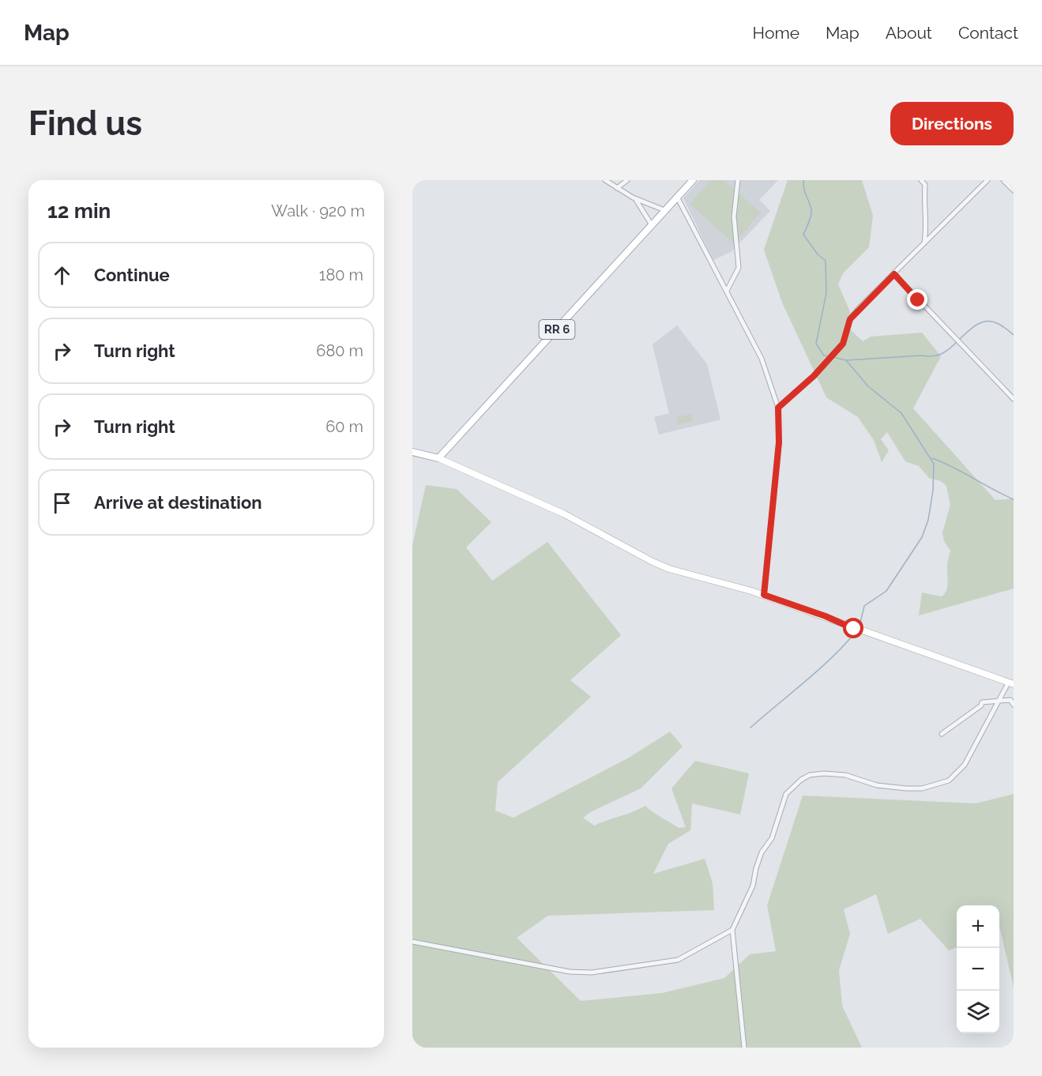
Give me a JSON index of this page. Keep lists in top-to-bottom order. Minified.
{"streets":{"main road":["RR 6"]},"page":{"header":"Map","nav":["Home","Map","About","Contact"],"buttons":"Directions","title":"Find us","heading":["12 min","Walk · 920 m"],"list":[["Continue","180 m"],["Turn right","680 m"],["Turn right","60 m"],"Arrive at destination"],"map_buttons":["+","−"]}}
